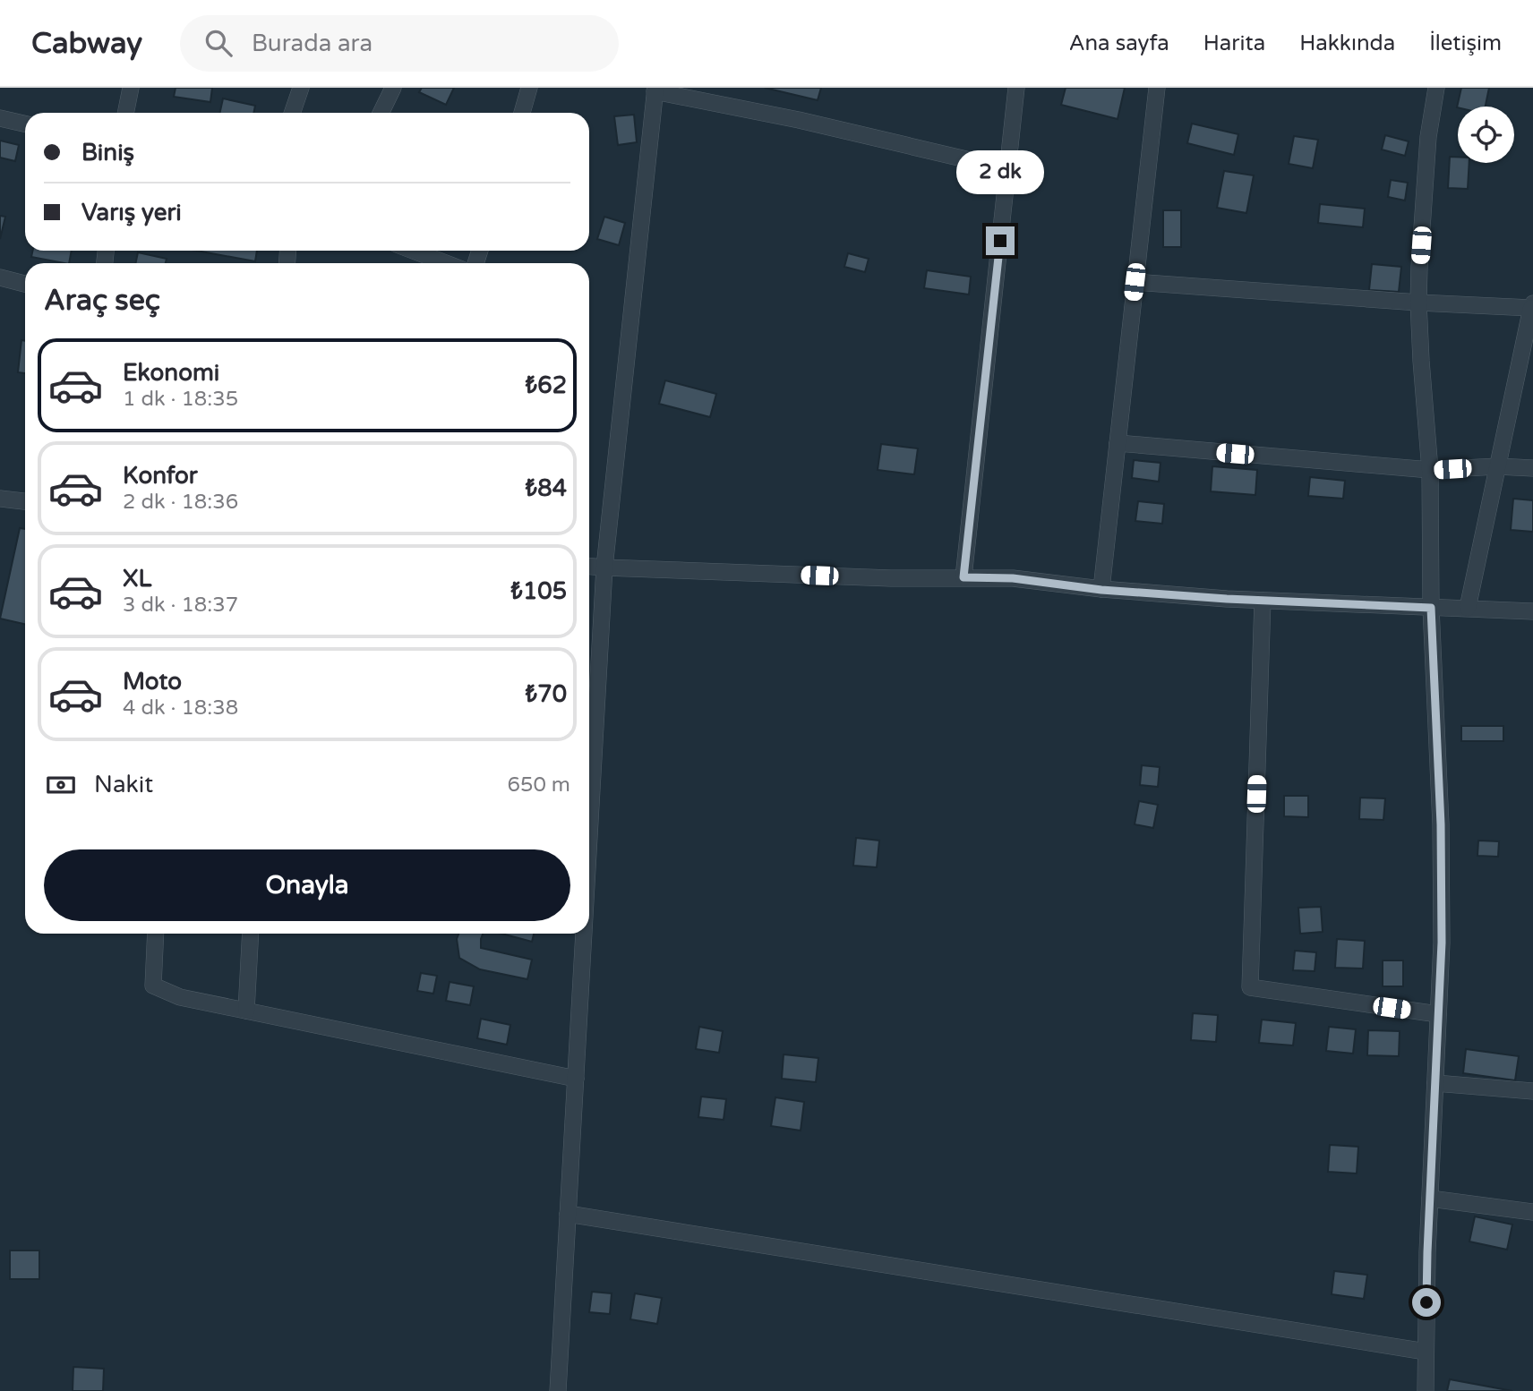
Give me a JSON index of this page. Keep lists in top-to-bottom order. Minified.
{"page":{"header":"Cabway","search":"Burada ara","nav":["Ana sayfa","Harita","Hakkında","İletişim"],"banner":["Biniş","Varış yeri"],"bubble":"2 dk","heading":"Araç seç","list":[{"name":"Ekonomi","note":"1 dk · 18:35","value":"₺62"},{"name":"Konfor","note":"2 dk · 18:36","value":"₺84"},{"name":"XL","note":"3 dk · 18:37","value":"₺105"},{"name":"Moto","note":"4 dk · 18:38","value":"₺70"}],"pay":["Nakit","650 m"],"buttons":"Onayla"}}
